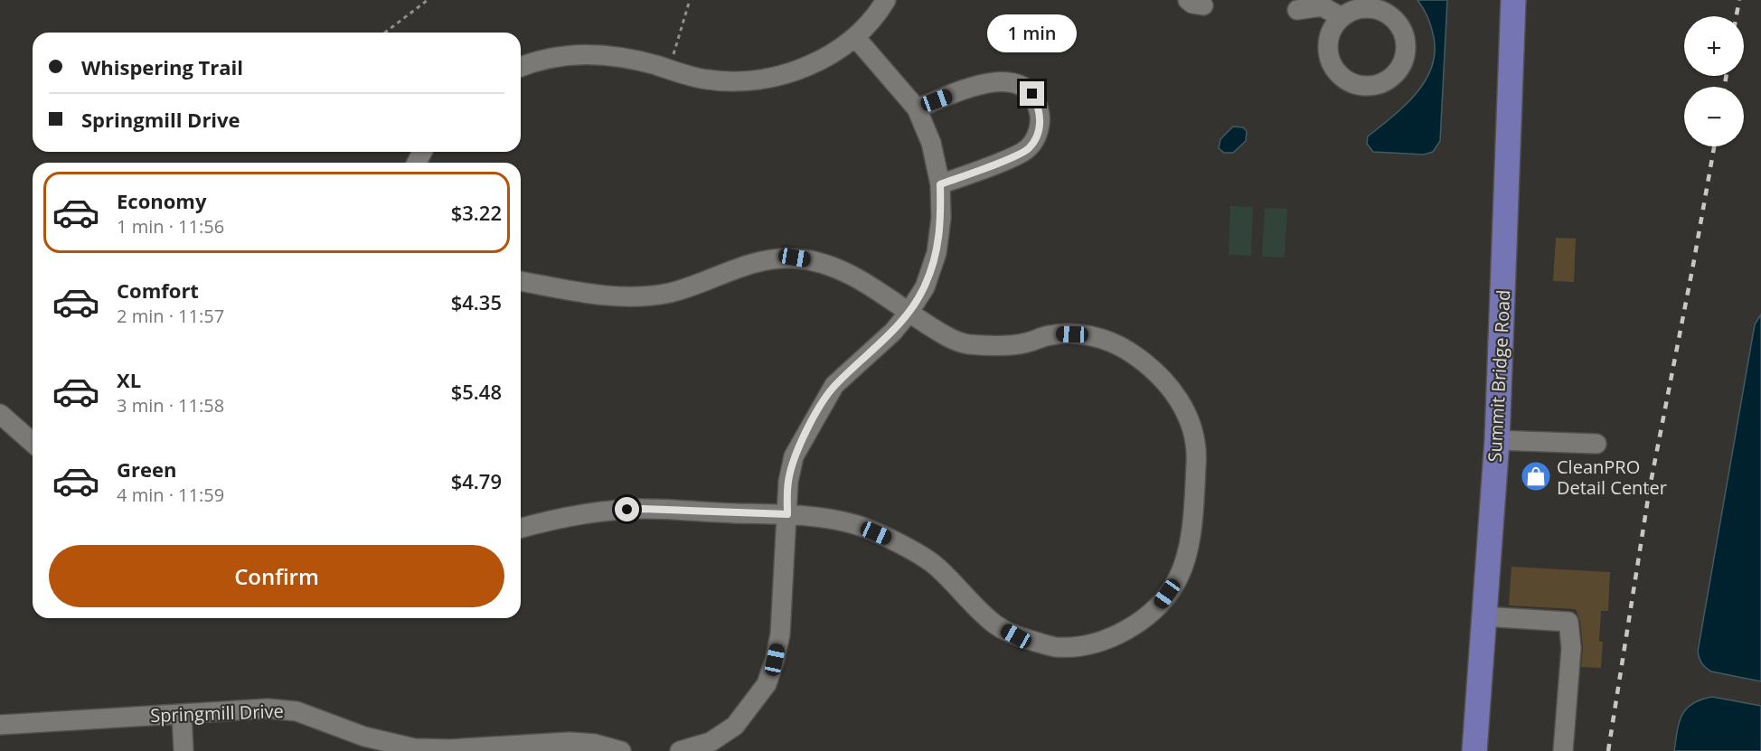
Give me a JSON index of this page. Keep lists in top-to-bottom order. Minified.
{"streets":{"main road":["Summit Bridge Road"],"street":["Springmill Drive"]},"places":{"shop":["CleanPRO Detail Center"]},"page":{"bubble":"1 min","map_buttons":["+","−"],"banner":["Whispering Trail","Springmill Drive"],"list":[{"name":"Economy","note":"1 min · 11:56","value":"$3.22"},{"name":"Comfort","note":"2 min · 11:57","value":"$4.35"},{"name":"XL","note":"3 min · 11:58","value":"$5.48"},{"name":"Green","note":"4 min · 11:59","value":"$4.79"}],"buttons":"Confirm"}}
